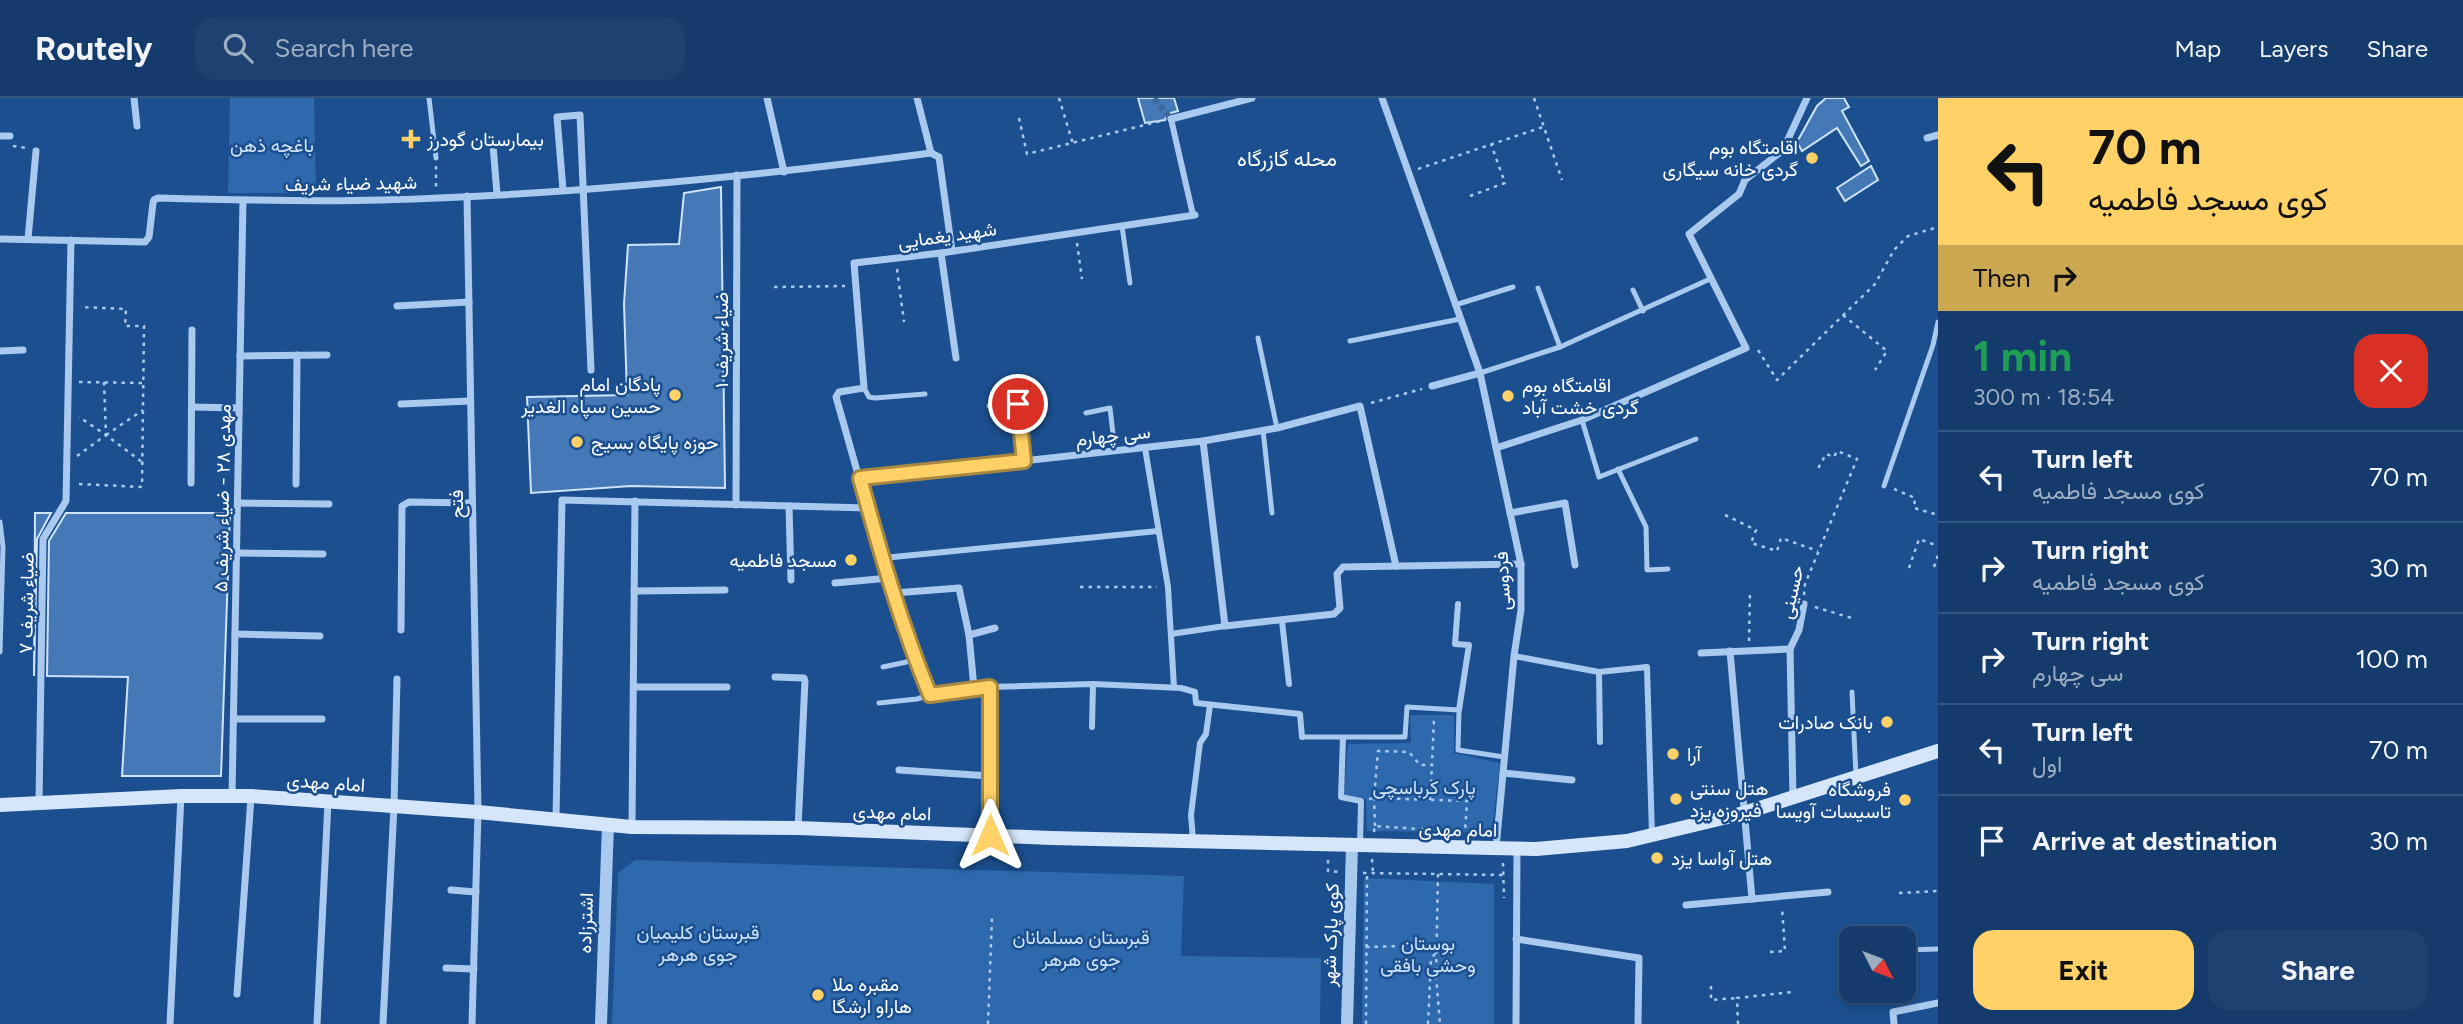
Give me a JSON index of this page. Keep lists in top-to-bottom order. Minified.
{"streets":{"main road":["امام مهدی"],"street":["شهید ضیاء شریف","شهید یغمایی","ضیاء شریف ۱","سی چهارم","مهدی ۲۸ - ضیاء شریف ۵","فتح","فردوسی","حسینی","ضیاء شریف ۷","اشترزاده","کوی پارک شهر"]},"crossings":[["شهید ضیاء شریف","ضیاء شریف ۱"],["شهید ضیاء شریف","مهدی ۲۸ - ضیاء شریف ۵"],["شهید ضیاء شریف","فتح"],["شهید ضیاء شریف","ضیاء شریف ۷"],["مهدی ۲۸ - ضیاء شریف ۵","امام مهدی"],["فتح","امام مهدی"],["فردوسی","امام مهدی"],["حسینی","امام مهدی"],["ضیاء شریف ۷","امام مهدی"],["امام مهدی","اشترزاده"],["امام مهدی","کوی پارک شهر"]],"districts":["محله گازرگاه"],"parks":["باغچه ذهن","پارک کرباسچی","قبرستان کلیمیان جوی هرهر","قبرستان مسلمانان جوی هرهر","بوستان وحشی بافقی"],"places":{"health":["بیمارستان گودرز"],"other":["اقامتگاه بوم گردی خانه سیگاری","پادگان امام حسین سپاه الغدیر","اقامتگاه بوم گردی خشت آباد","حوزه پایگاه بسیج","مسجد فاطمیه","بانک صادرات","آرا","هتل سنتی فیروزه یزد","فروشگاه تاسیسات آویسا","هتل آواسا یزد","مقبره ملا هاراو ارشگا"]},"north":"bottom right","page":{"header":"Routely","search":"Search here","nav":["Map","Layers","Share"],"turn":["70 m","کوی مسجد فاطمیه"],"then":"Then","heading":["1 min","300 m · 18:54"],"list":[{"name":"Turn left","note":"کوی مسجد فاطمیه","value":"70 m"},{"name":"Turn right","note":"کوی مسجد فاطمیه","value":"30 m"},{"name":"Turn right","note":"سی چهارم","value":"100 m"},{"name":"Turn left","note":"اول","value":"70 m"},{"name":"Arrive at destination","value":"30 m"}],"buttons":["Exit","Share"]}}
